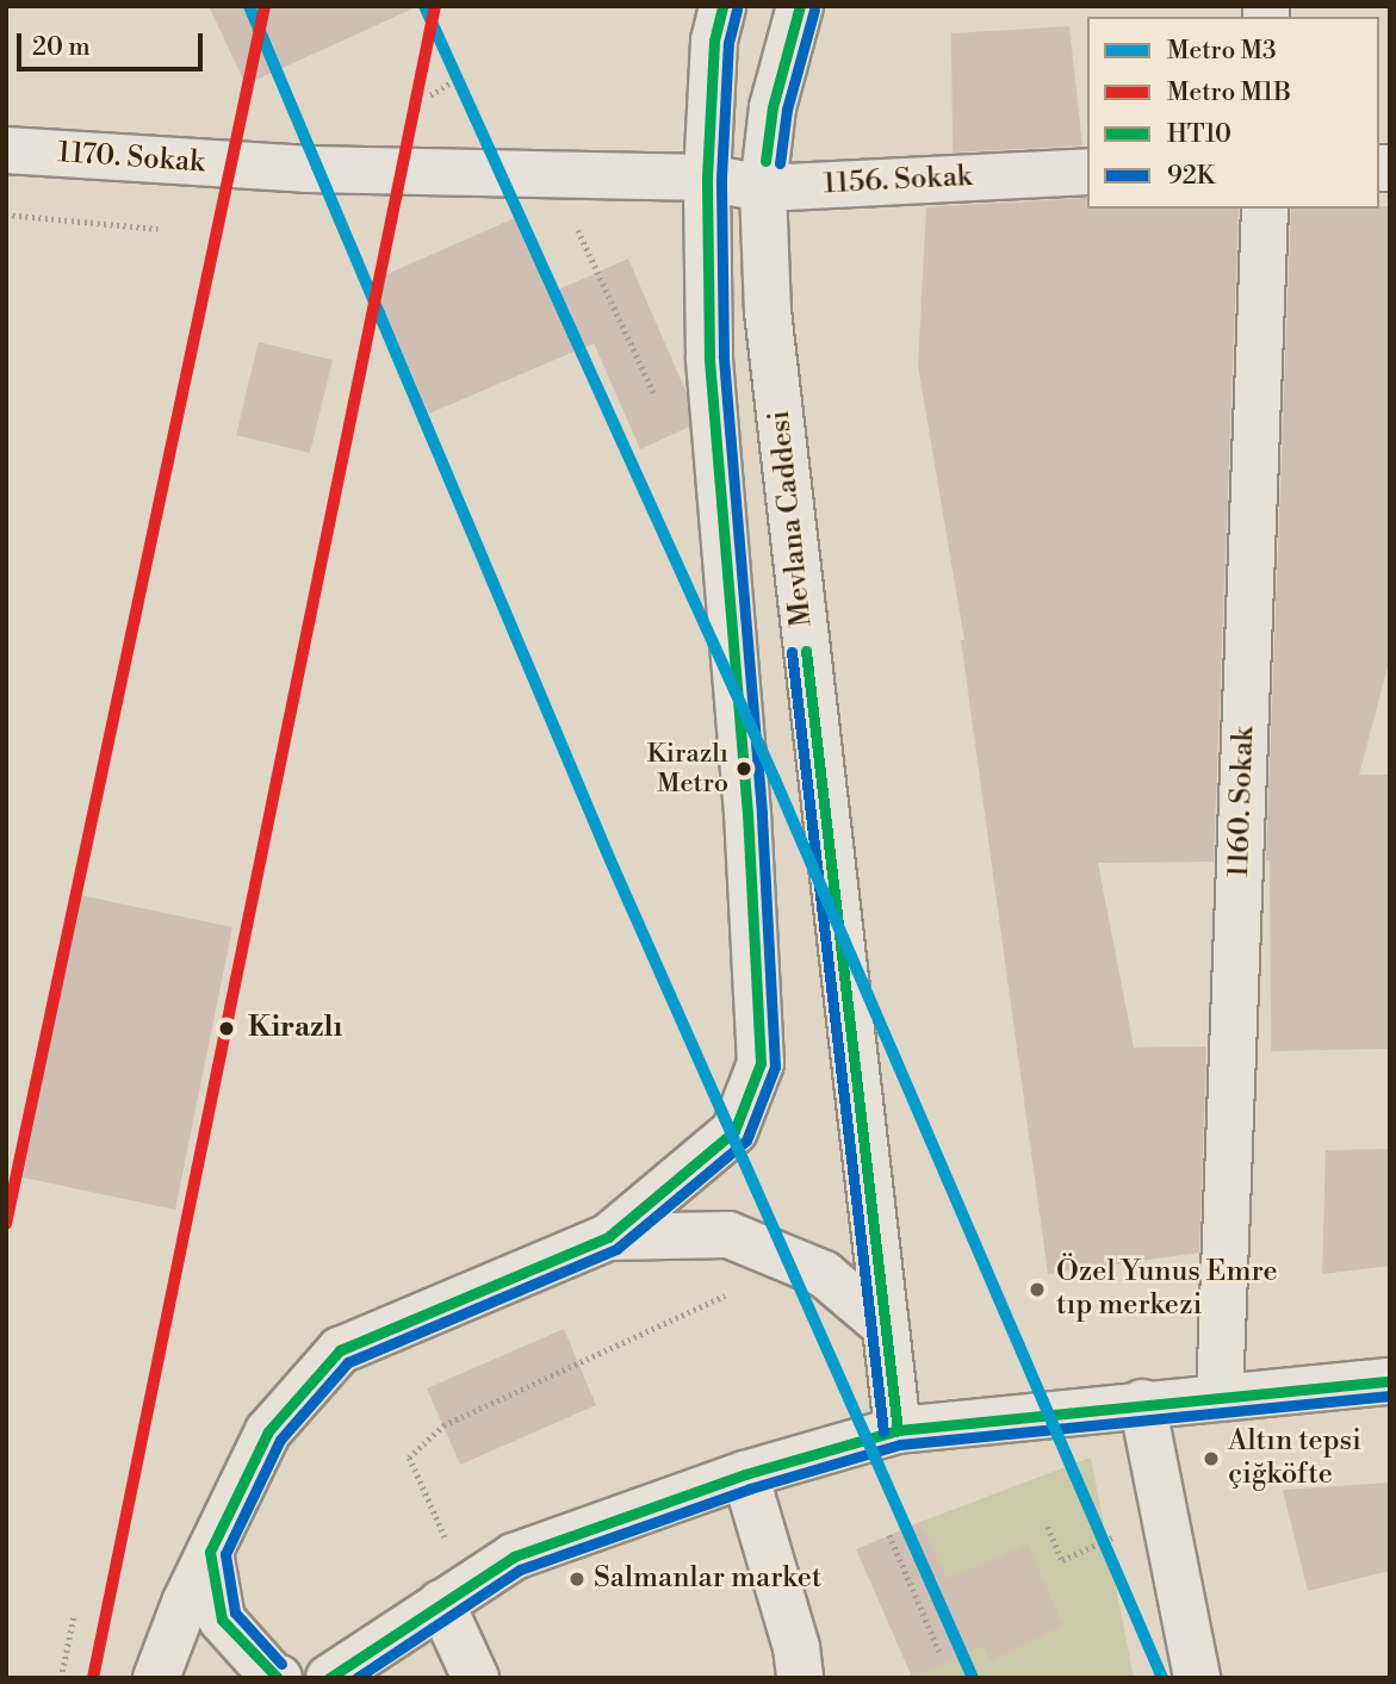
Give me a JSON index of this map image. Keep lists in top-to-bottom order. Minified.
{"streets":{"main road":["1170. Sokak","1156. Sokak","Mevlana Caddesi","1160. Sokak"]},"crossings":[["1170. Sokak","1156. Sokak"],["1156. Sokak","Mevlana Caddesi"]],"places":["Kirazlı Metro","Kirazlı","Özel Yunus Emre tıp merkezi","Altın tepsi çiğköfte","Salmanlar market"],"lines":["metro line M3","metro line M1B","transit line HT10","transit line 92K"],"legend":["Metro M3","Metro M1B","HT10","92K"],"scale_bar":"20 m"}
